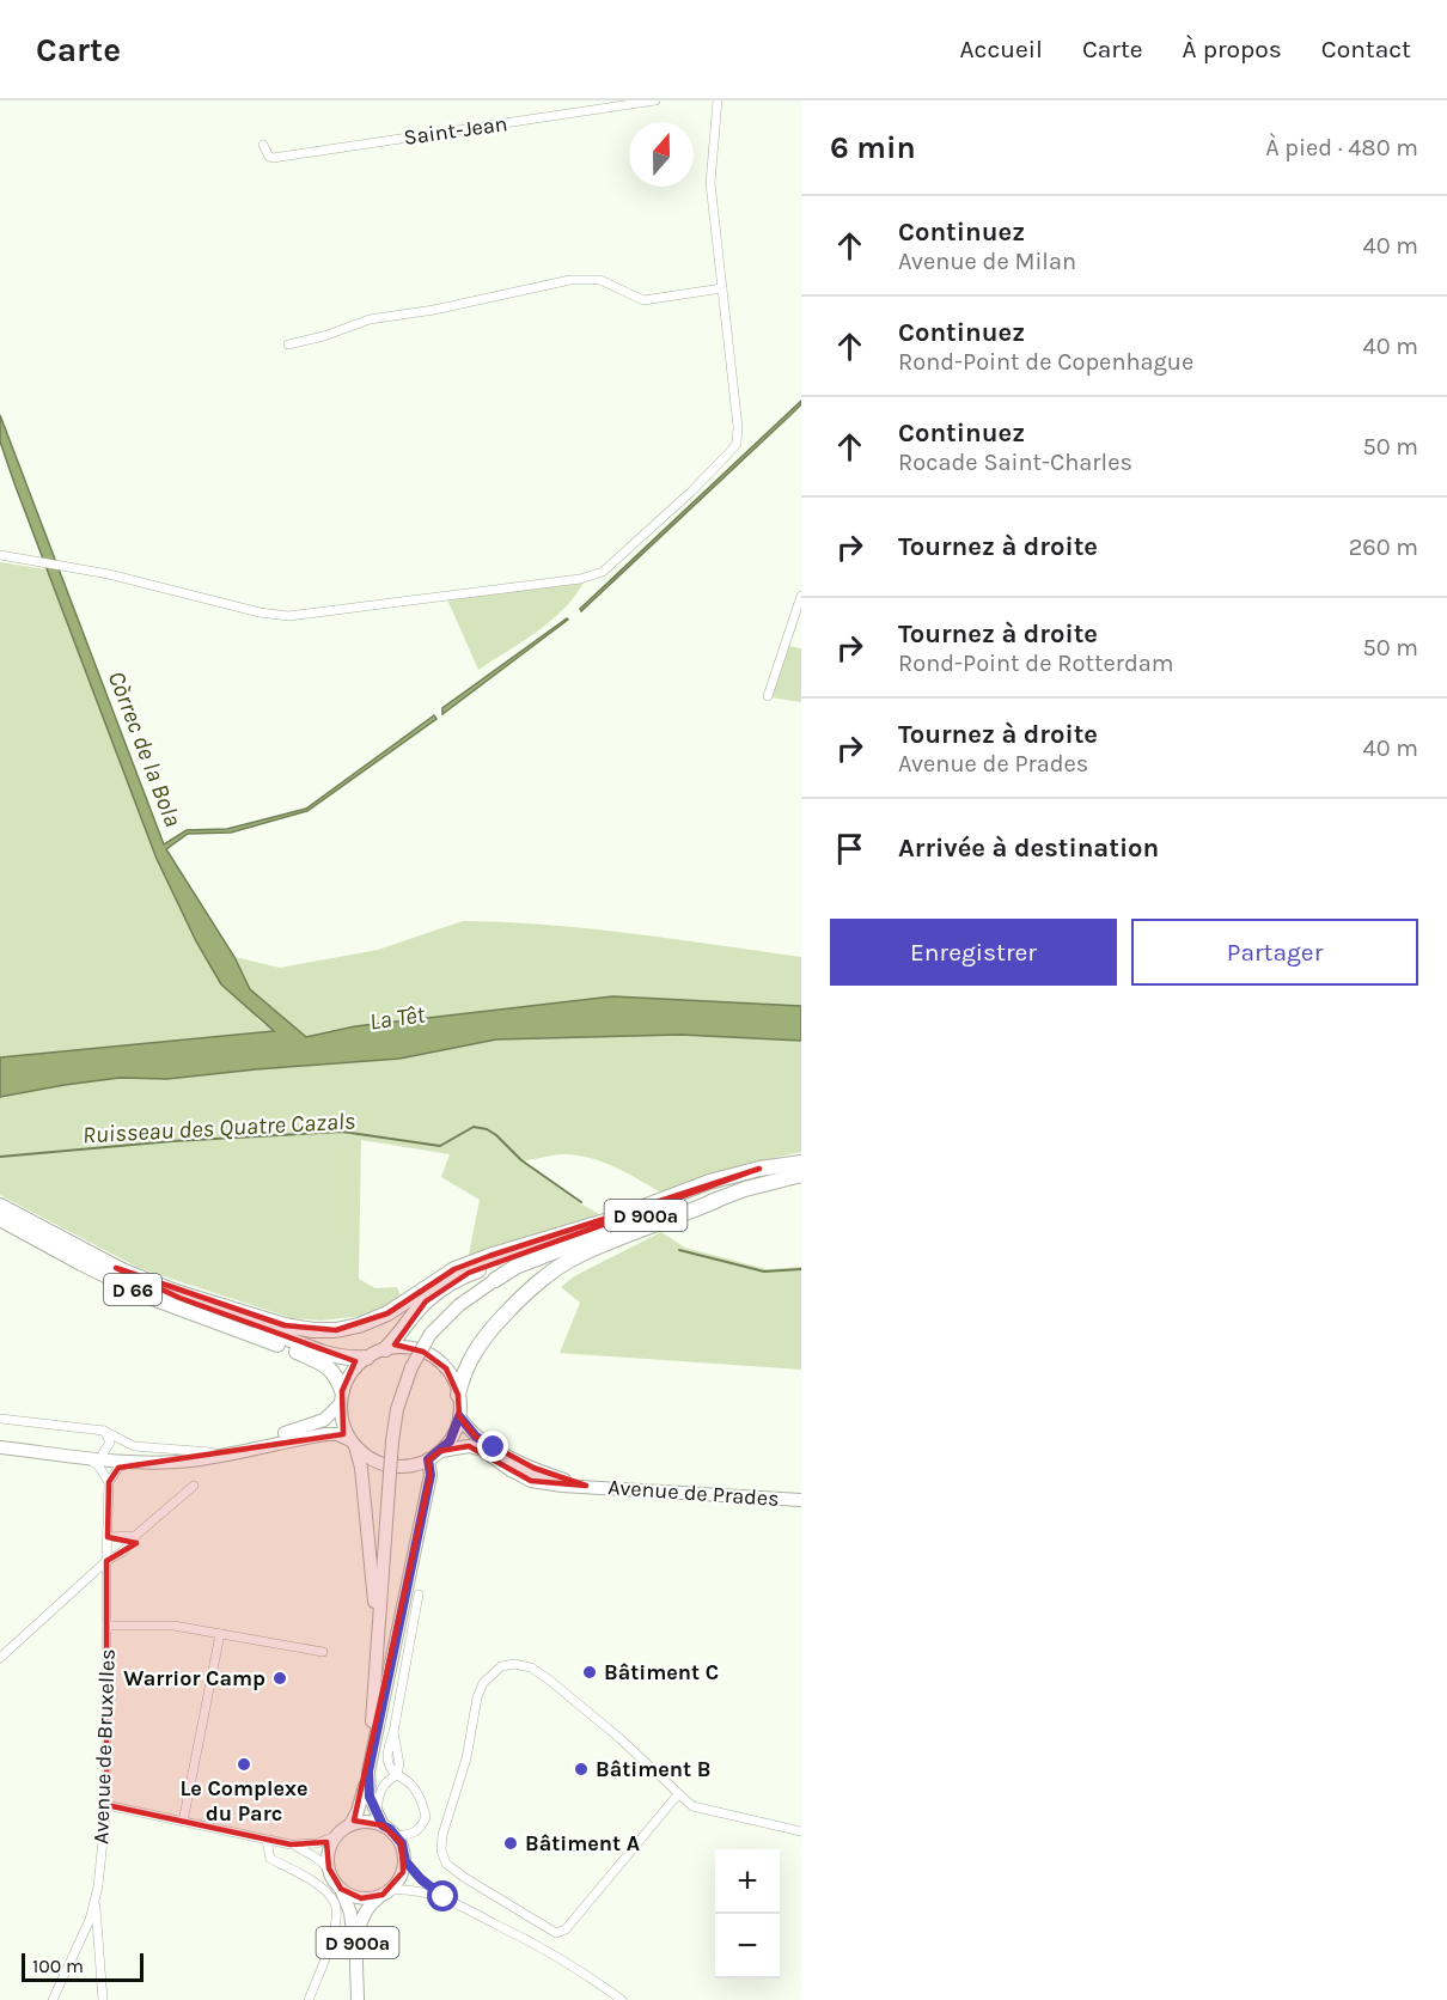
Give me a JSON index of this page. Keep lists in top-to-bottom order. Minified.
{"streets":{"highway":["D 900a","D 66"],"main road":["Avenue de Prades"],"street":["Saint-Jean","Avenue de Bruxelles"]},"crossings":[["D 66","Avenue de Prades"]],"water":["Còrrec de la Bola","La Têt","Ruisseau des Quatre Cazals"],"places":["Bâtiment C","Warrior Camp","Le Complexe du Parc","Bâtiment B","Bâtiment A"],"scale_bar":"100 m","north":"top","page":{"header":"Carte","nav":["Accueil","Carte","À propos","Contact"],"heading":["6 min","À pied · 480 m"],"list":[["Continuez","Avenue de Milan","40 m"],["Continuez","Rond-Point de Copenhague","40 m"],["Continuez","Rocade Saint-Charles","50 m"],["Tournez à droite","260 m"],["Tournez à droite","Rond-Point de Rotterdam","50 m"],["Tournez à droite","Avenue de Prades","40 m"],"Arrivée à destination"],"buttons":["Enregistrer","Partager"],"map_buttons":["+","−"],"scale":"100 m"}}
